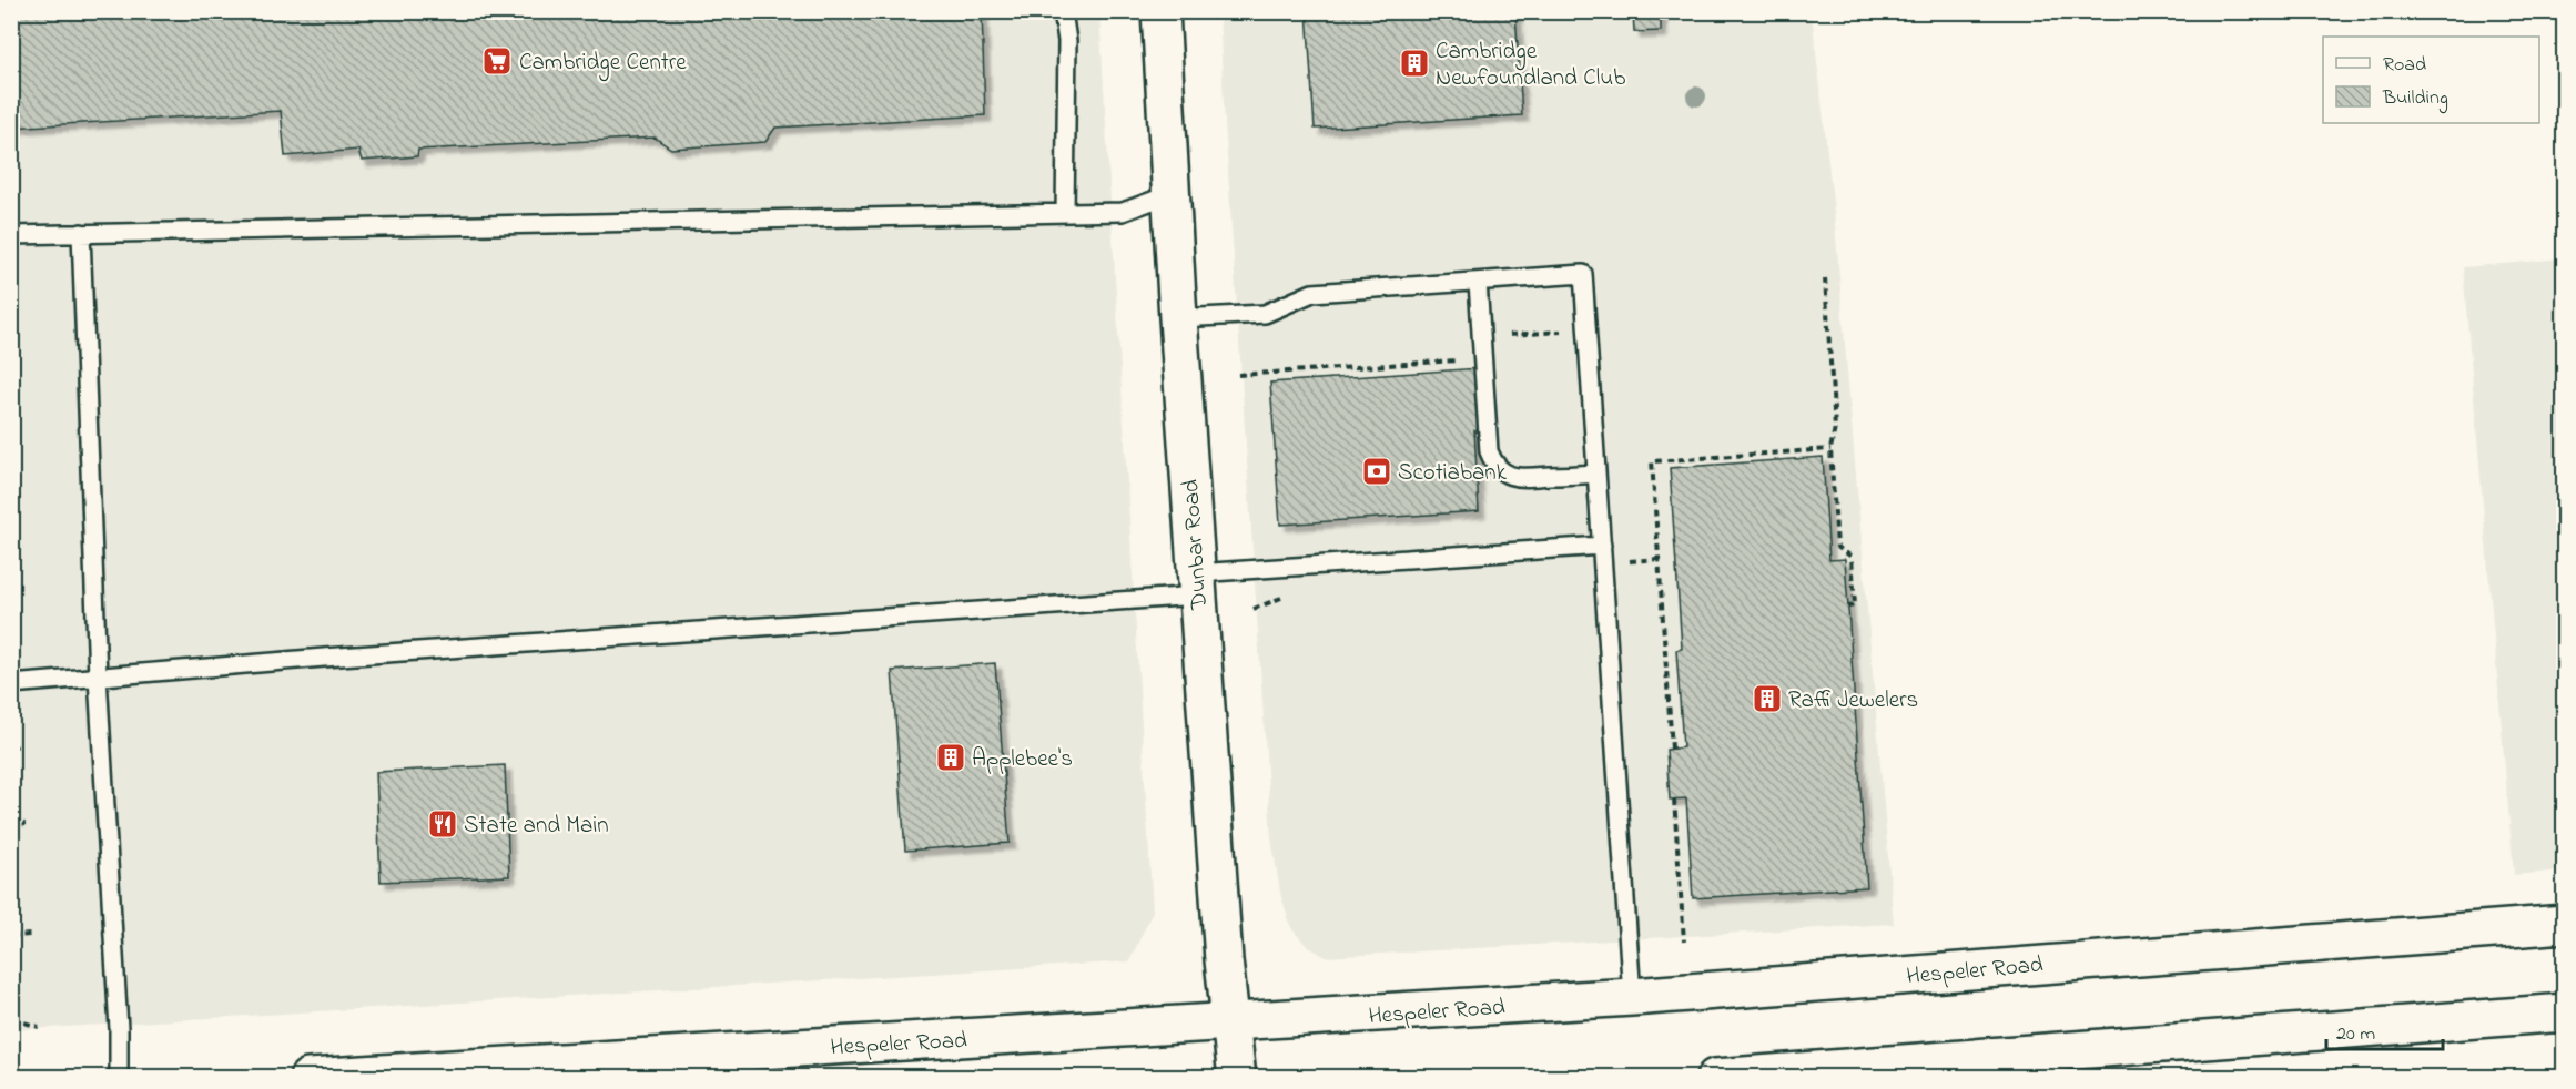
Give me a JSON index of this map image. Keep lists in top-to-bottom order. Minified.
{"streets":{"main road":["Dunbar Road","Hespeler Road"]},"crossings":[["Dunbar Road","Hespeler Road"]],"places":{"supermarket":["Cambridge Centre"],"building":["Cambridge Newfoundland Club","Raffi Jewelers","Applebee's"],"bank":["Scotiabank"],"restaurant":["State and Main"]},"legend":["Road","Building"],"scale_bar":"20 m"}
